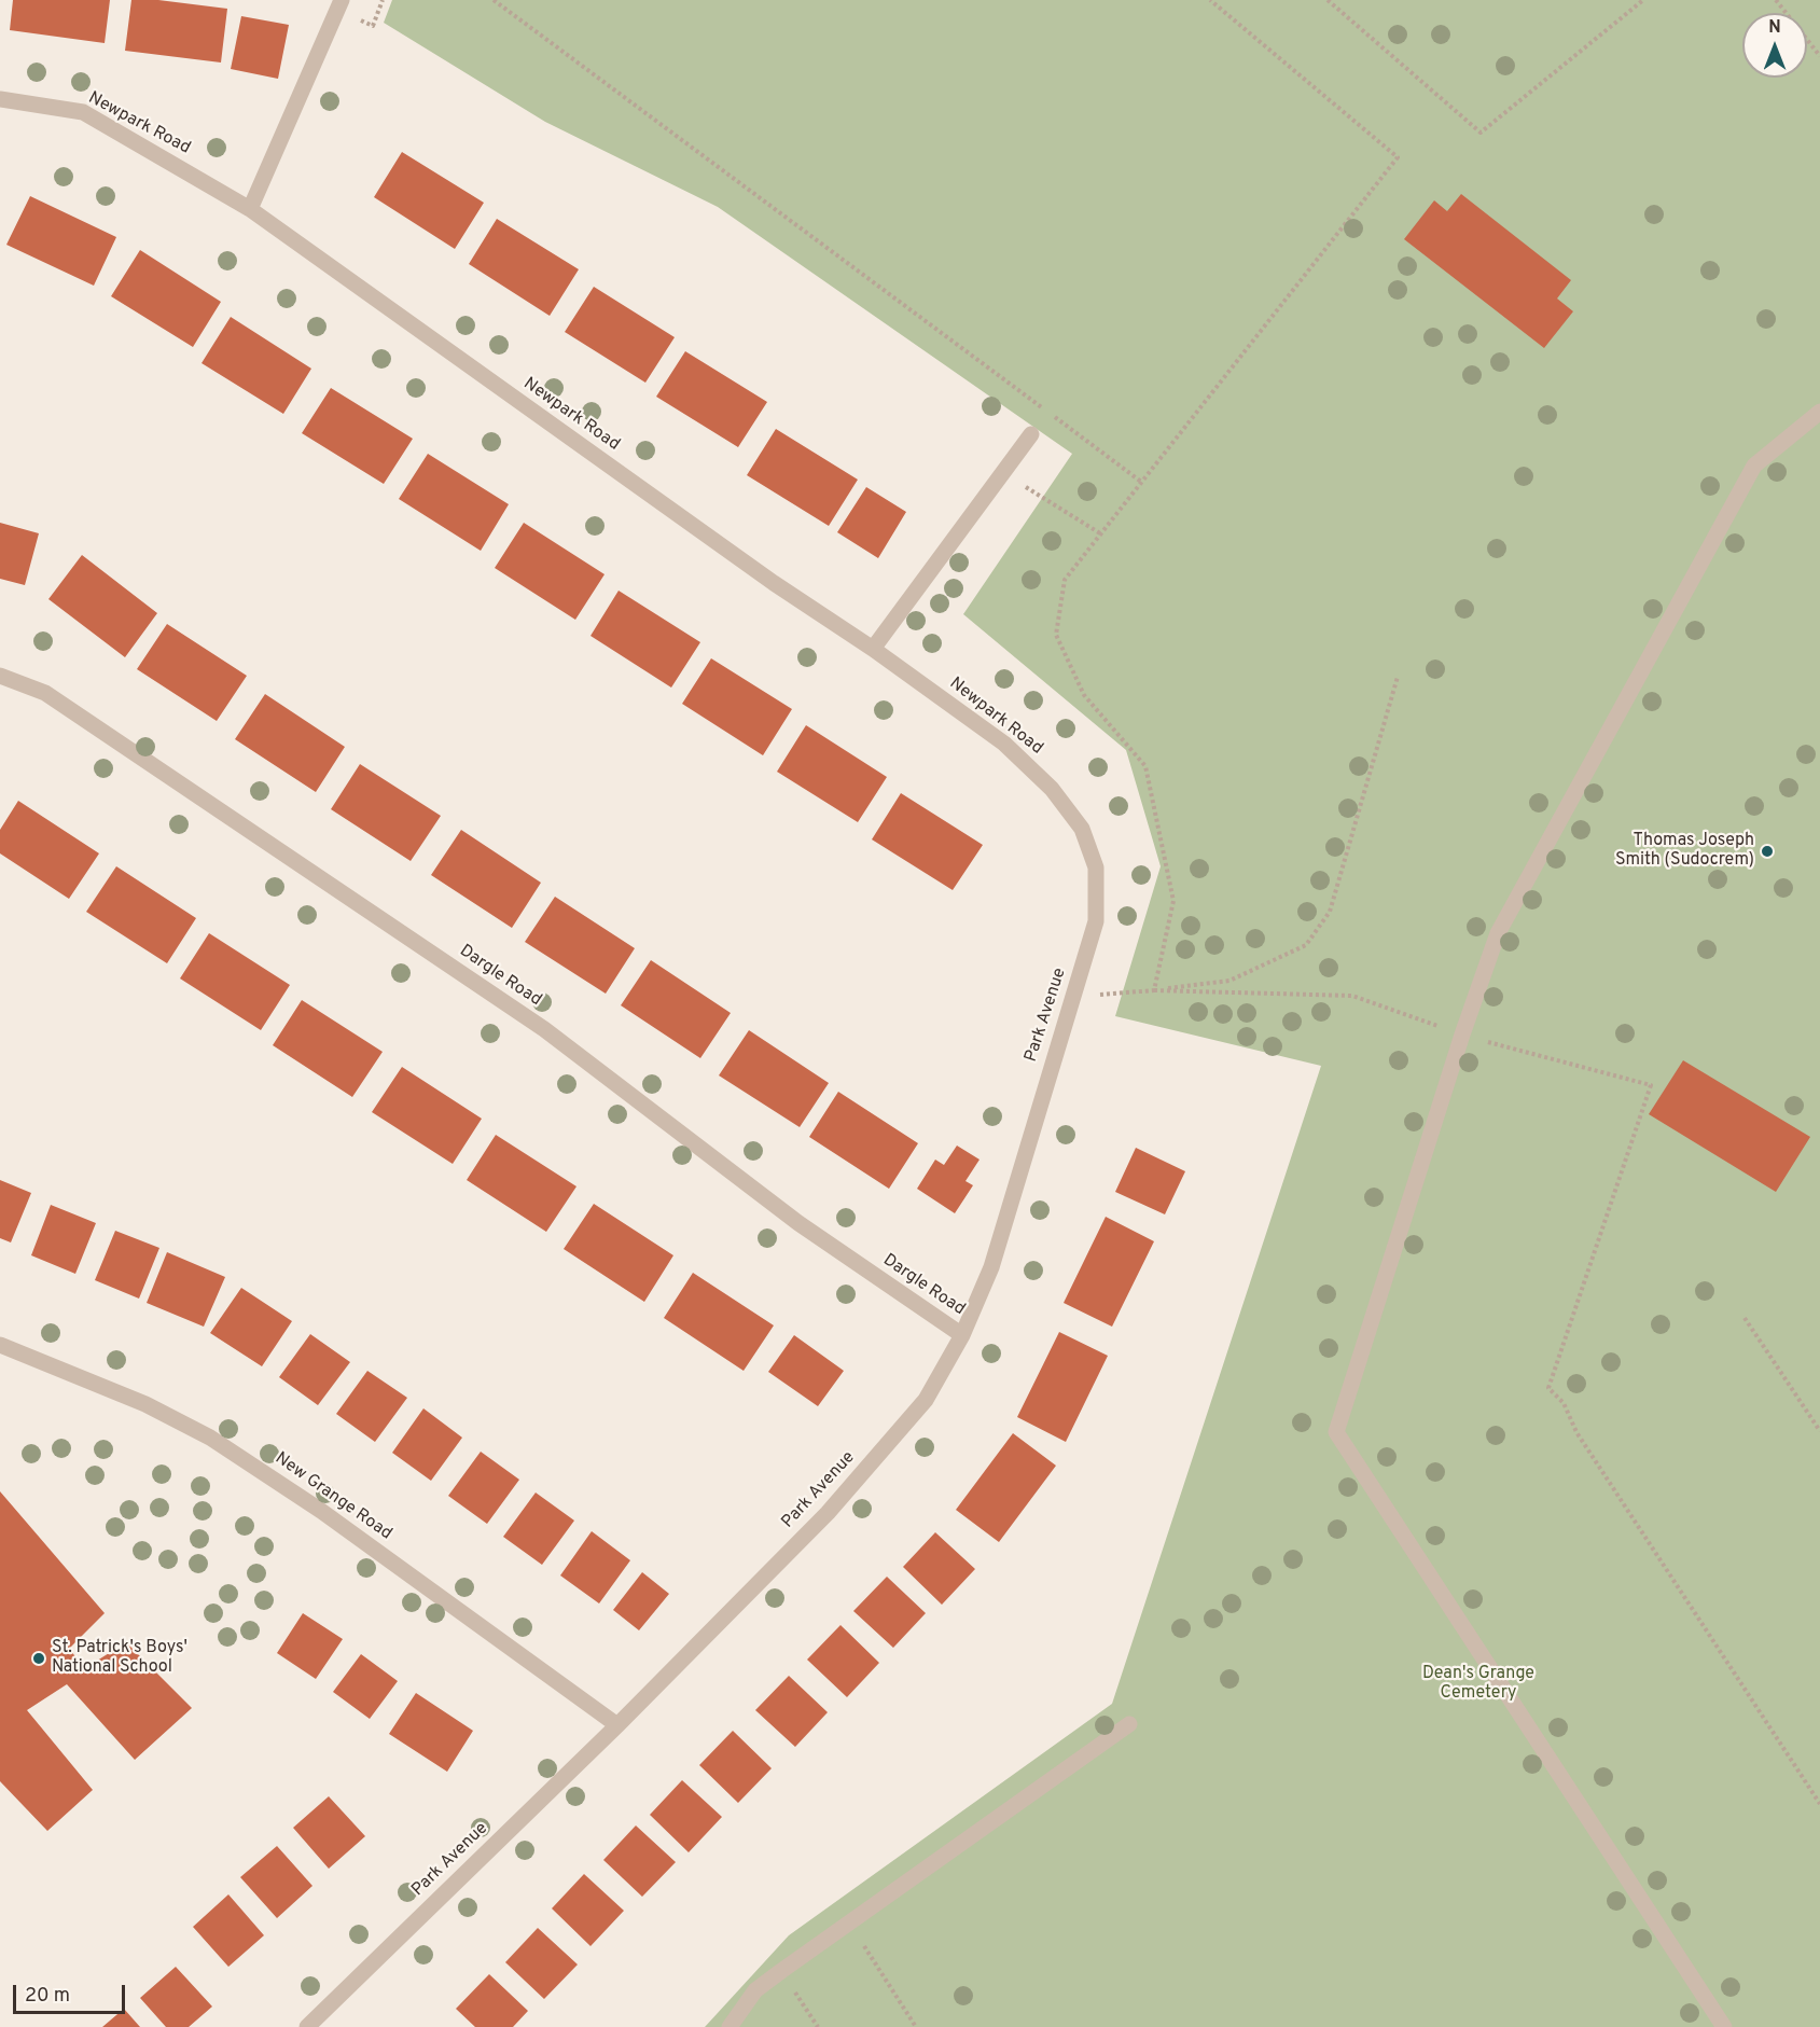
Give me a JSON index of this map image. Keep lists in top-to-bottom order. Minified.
{"streets":{"street":["Newpark Road","Dargle Road","Park Avenue","New Grange Road"]},"crossings":[["Newpark Road","Park Avenue"],["Dargle Road","Park Avenue"],["Park Avenue","New Grange Road"]],"parks":["Dean's Grange Cemetery"],"places":["Thomas Joseph Smith (Sudocrem)","St. Patrick's Boys' National School"],"scale_bar":"20 m","north":"top"}
